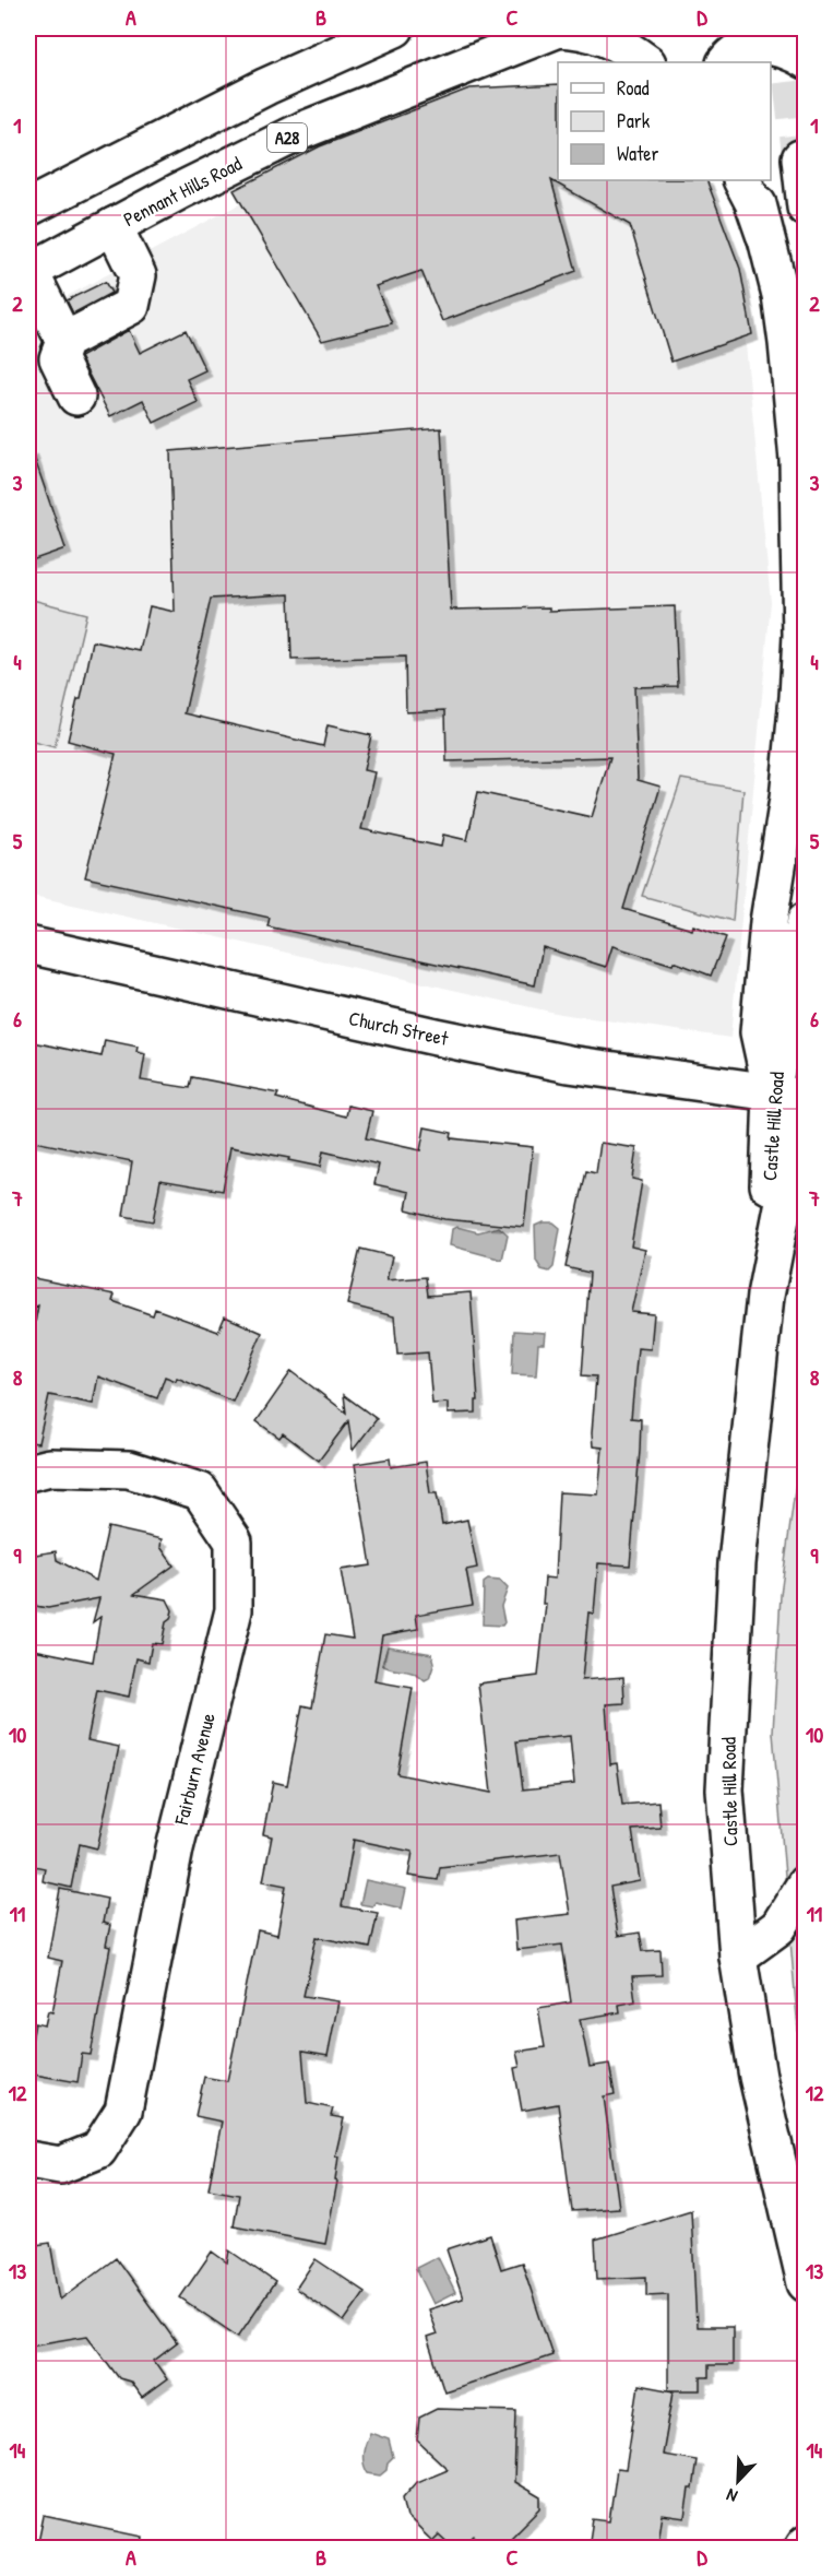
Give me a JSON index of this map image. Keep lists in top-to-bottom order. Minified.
{"streets":{"main road":["A28","Pennant Hills Road","Church Street","Castle Hill Road","Fairburn Avenue"]},"crossings":[["Church Street","Castle Hill Road"]],"legend":["Road","Park","Water"],"north":"bottom left","grid":{"columns":["A","B","C","D"],"rows":["1","2","3","4","5","6","7","8","9","10","11","12","13","14"]}}
